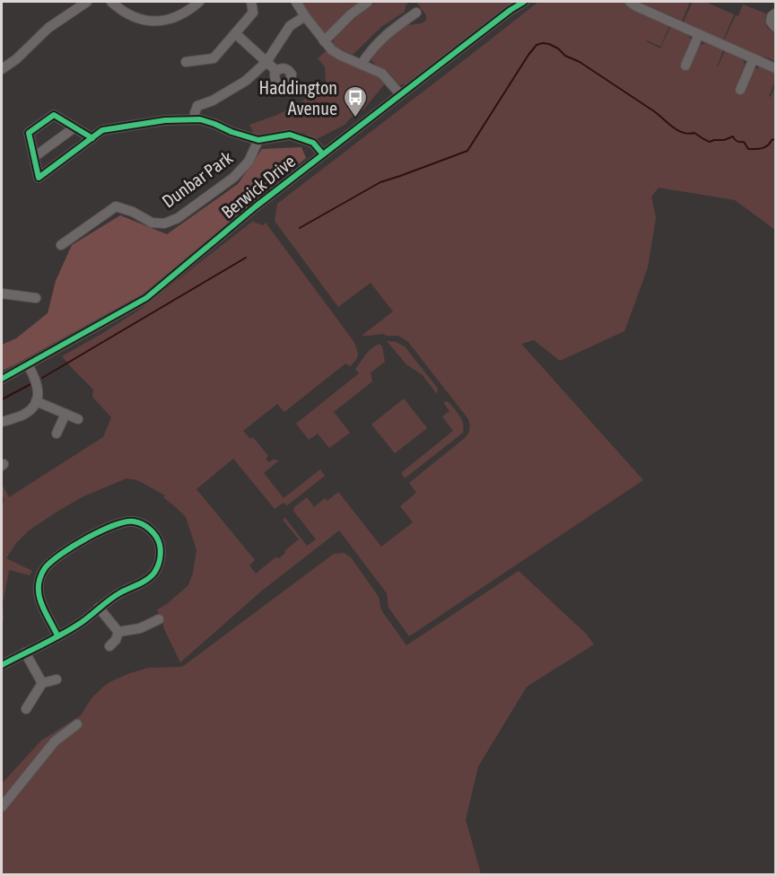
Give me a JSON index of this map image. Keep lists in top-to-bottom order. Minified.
{"streets":{"street":["Dunbar Park","Berwick Drive"]},"crossings":[["Dunbar Park","Berwick Drive"]],"places":{"bus stop":["Haddington Avenue"]}}
